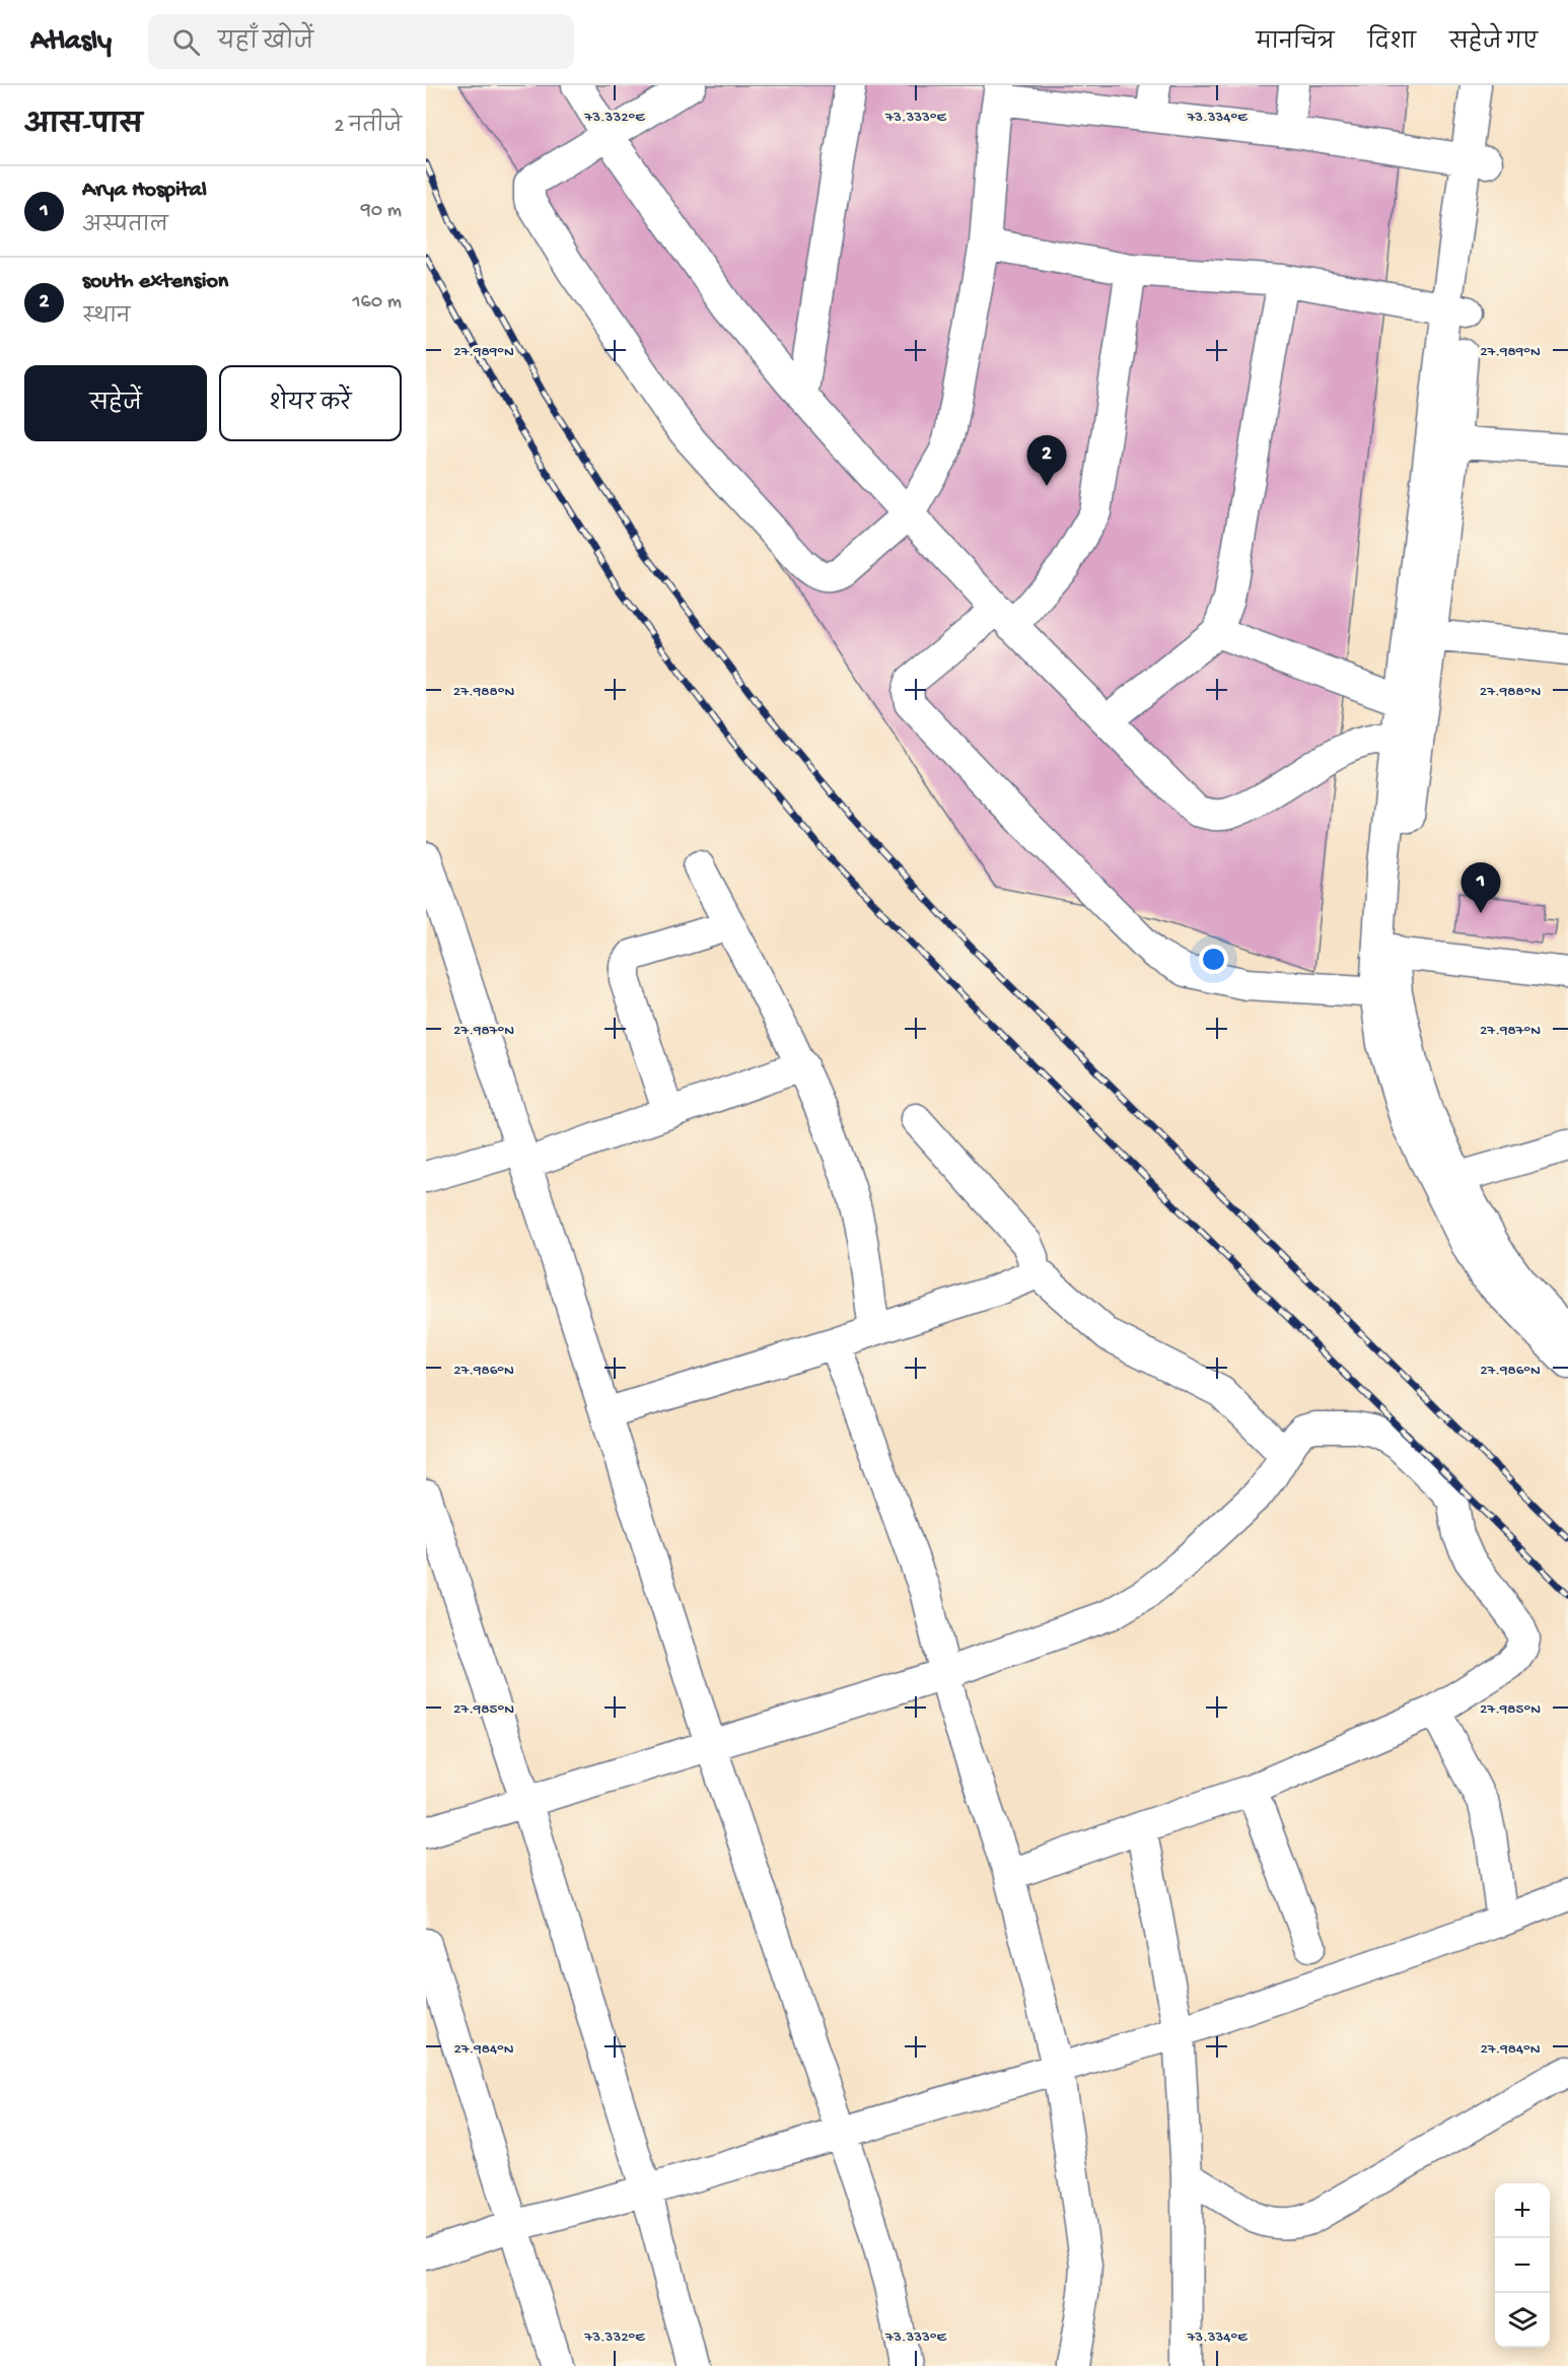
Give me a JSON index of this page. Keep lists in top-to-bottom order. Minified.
{"page":{"header":"Atlasly","search":"यहाँ खोजें","nav":["मानचित्र","दिशा","सहेजे गए"],"heading":["आस-पास","2 नतीजे"],"list":[{"mark":"1","name":"Arya Hospital","note":"अस्पताल","value":"90 m"},{"mark":"2","name":"south extension","note":"स्थान","value":"160 m"}],"buttons":["सहेजें","शेयर करें"],"pins":["2","1"],"map_buttons":["+","−"]},"coordinates":["73.332°E","73.333°E","73.334°E","27.989°N","27.988°N","27.987°N","27.986°N","27.985°N","27.984°N"]}
